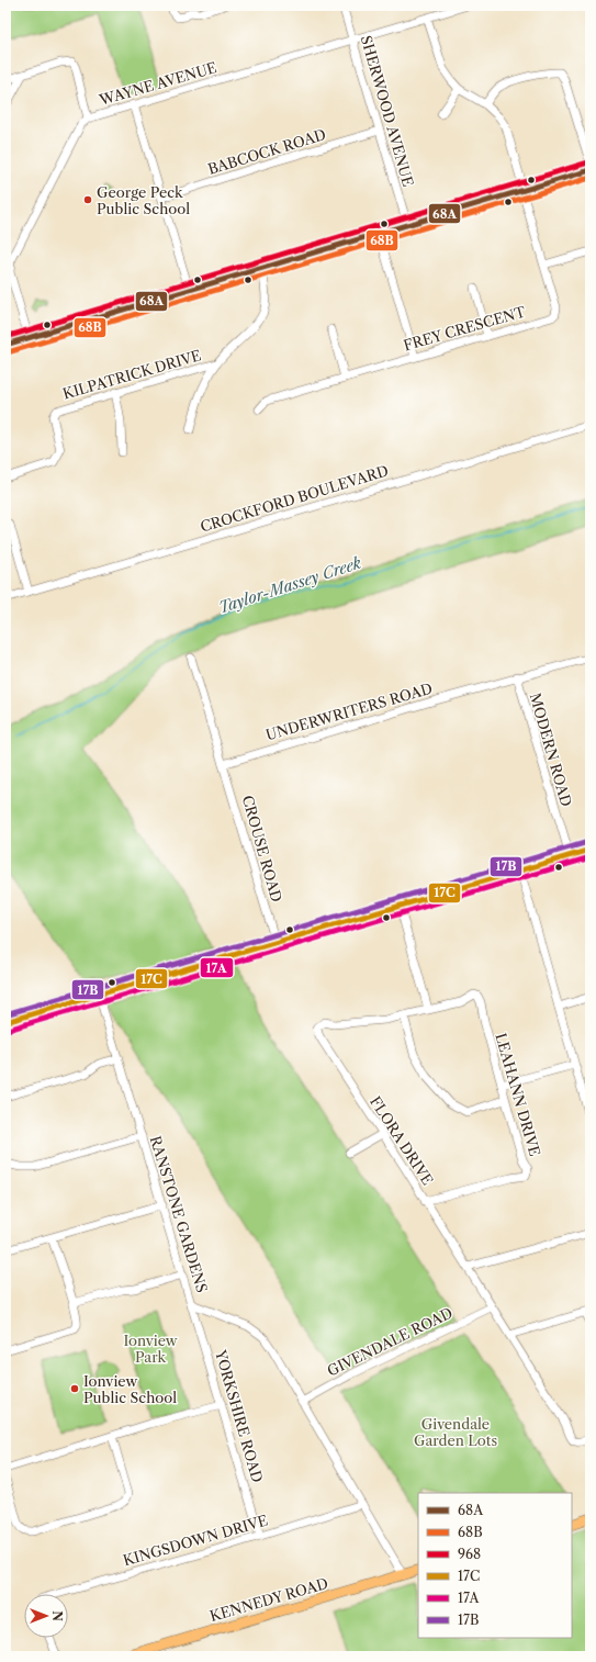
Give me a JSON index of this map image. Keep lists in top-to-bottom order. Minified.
{"streets":{"main road":["KENNEDY ROAD"],"street":["WAYNE AVENUE","SHERWOOD AVENUE","BABCOCK ROAD","FREY CRESCENT","KILPATRICK DRIVE","CROCKFORD BOULEVARD","UNDERWRITERS ROAD","MODERN ROAD","CROUSE ROAD","LEAHANN DRIVE","FLORA DRIVE","RANSTONE GARDENS","GIVENDALE ROAD","YORKSHIRE ROAD","KINGSDOWN DRIVE"]},"crossings":[["WAYNE AVENUE","SHERWOOD AVENUE"],["SHERWOOD AVENUE","BABCOCK ROAD"],["UNDERWRITERS ROAD","MODERN ROAD"],["UNDERWRITERS ROAD","CROUSE ROAD"],["LEAHANN DRIVE","FLORA DRIVE"],["FLORA DRIVE","GIVENDALE ROAD"],["RANSTONE GARDENS","GIVENDALE ROAD"],["RANSTONE GARDENS","YORKSHIRE ROAD"],["RANSTONE GARDENS","KINGSDOWN DRIVE"],["RANSTONE GARDENS","KENNEDY ROAD"],["YORKSHIRE ROAD","KINGSDOWN DRIVE"]],"water":["Taylor-Massey Creek"],"parks":["Ionview Park","Givendale Garden Lots"],"places":["George Peck Public School","Ionview Public School"],"lines":["transit line 968","transit line 68A","transit line 68B","transit line 17B","transit line 17C","transit line 17A"],"legend":["68A","68B","968","17C","17A","17B"],"north":"right"}
